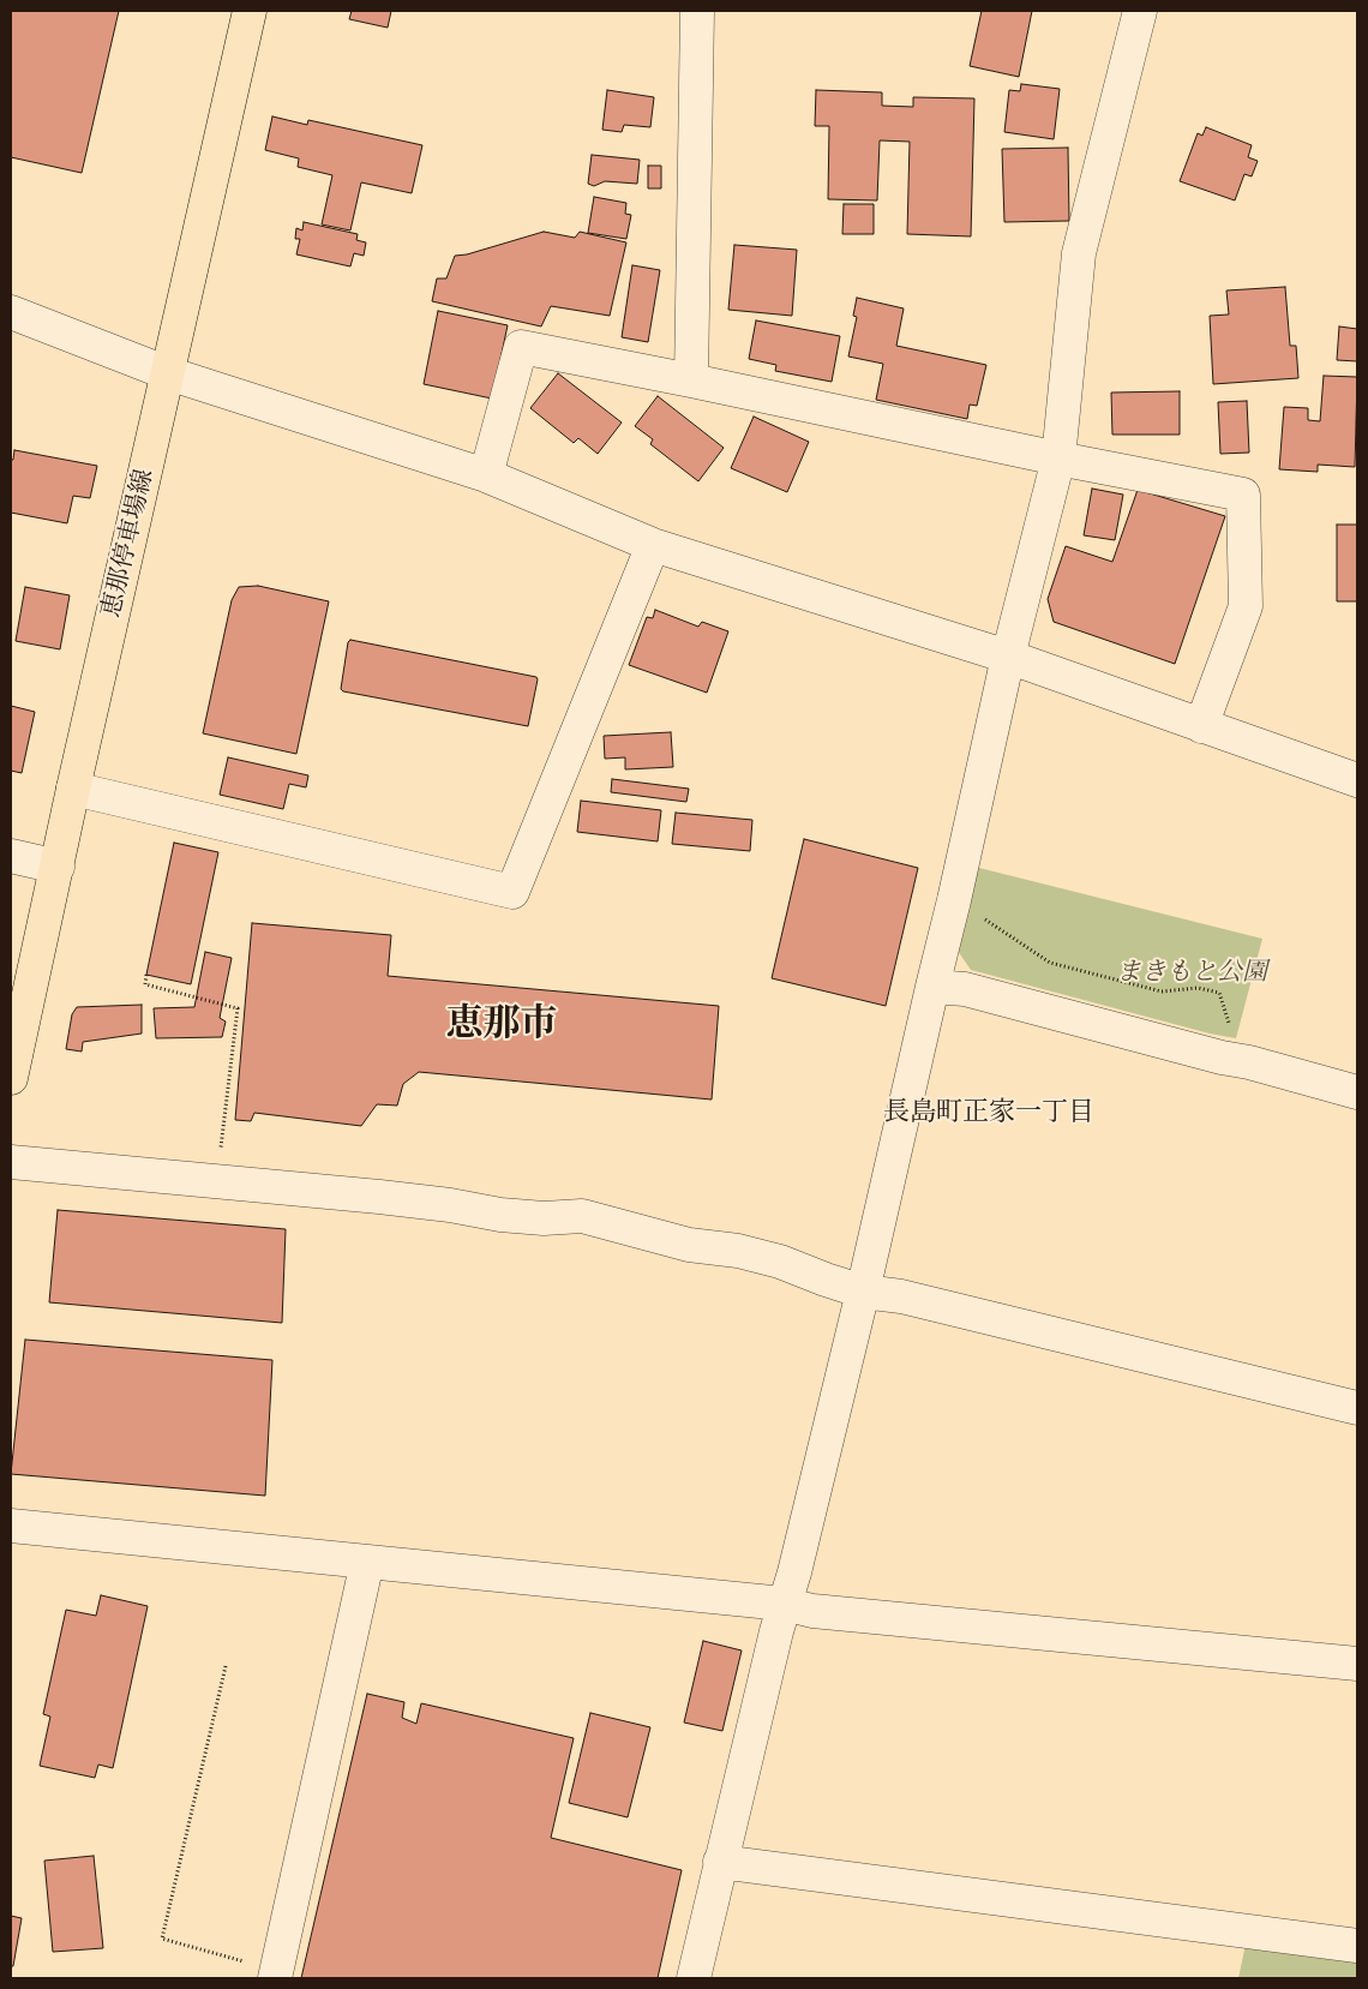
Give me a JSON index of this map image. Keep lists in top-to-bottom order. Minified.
{"streets":{"main road":["恵那停車場線"]},"districts":["恵那市","長島町正家一丁目"],"parks":["まきもと公園"]}
